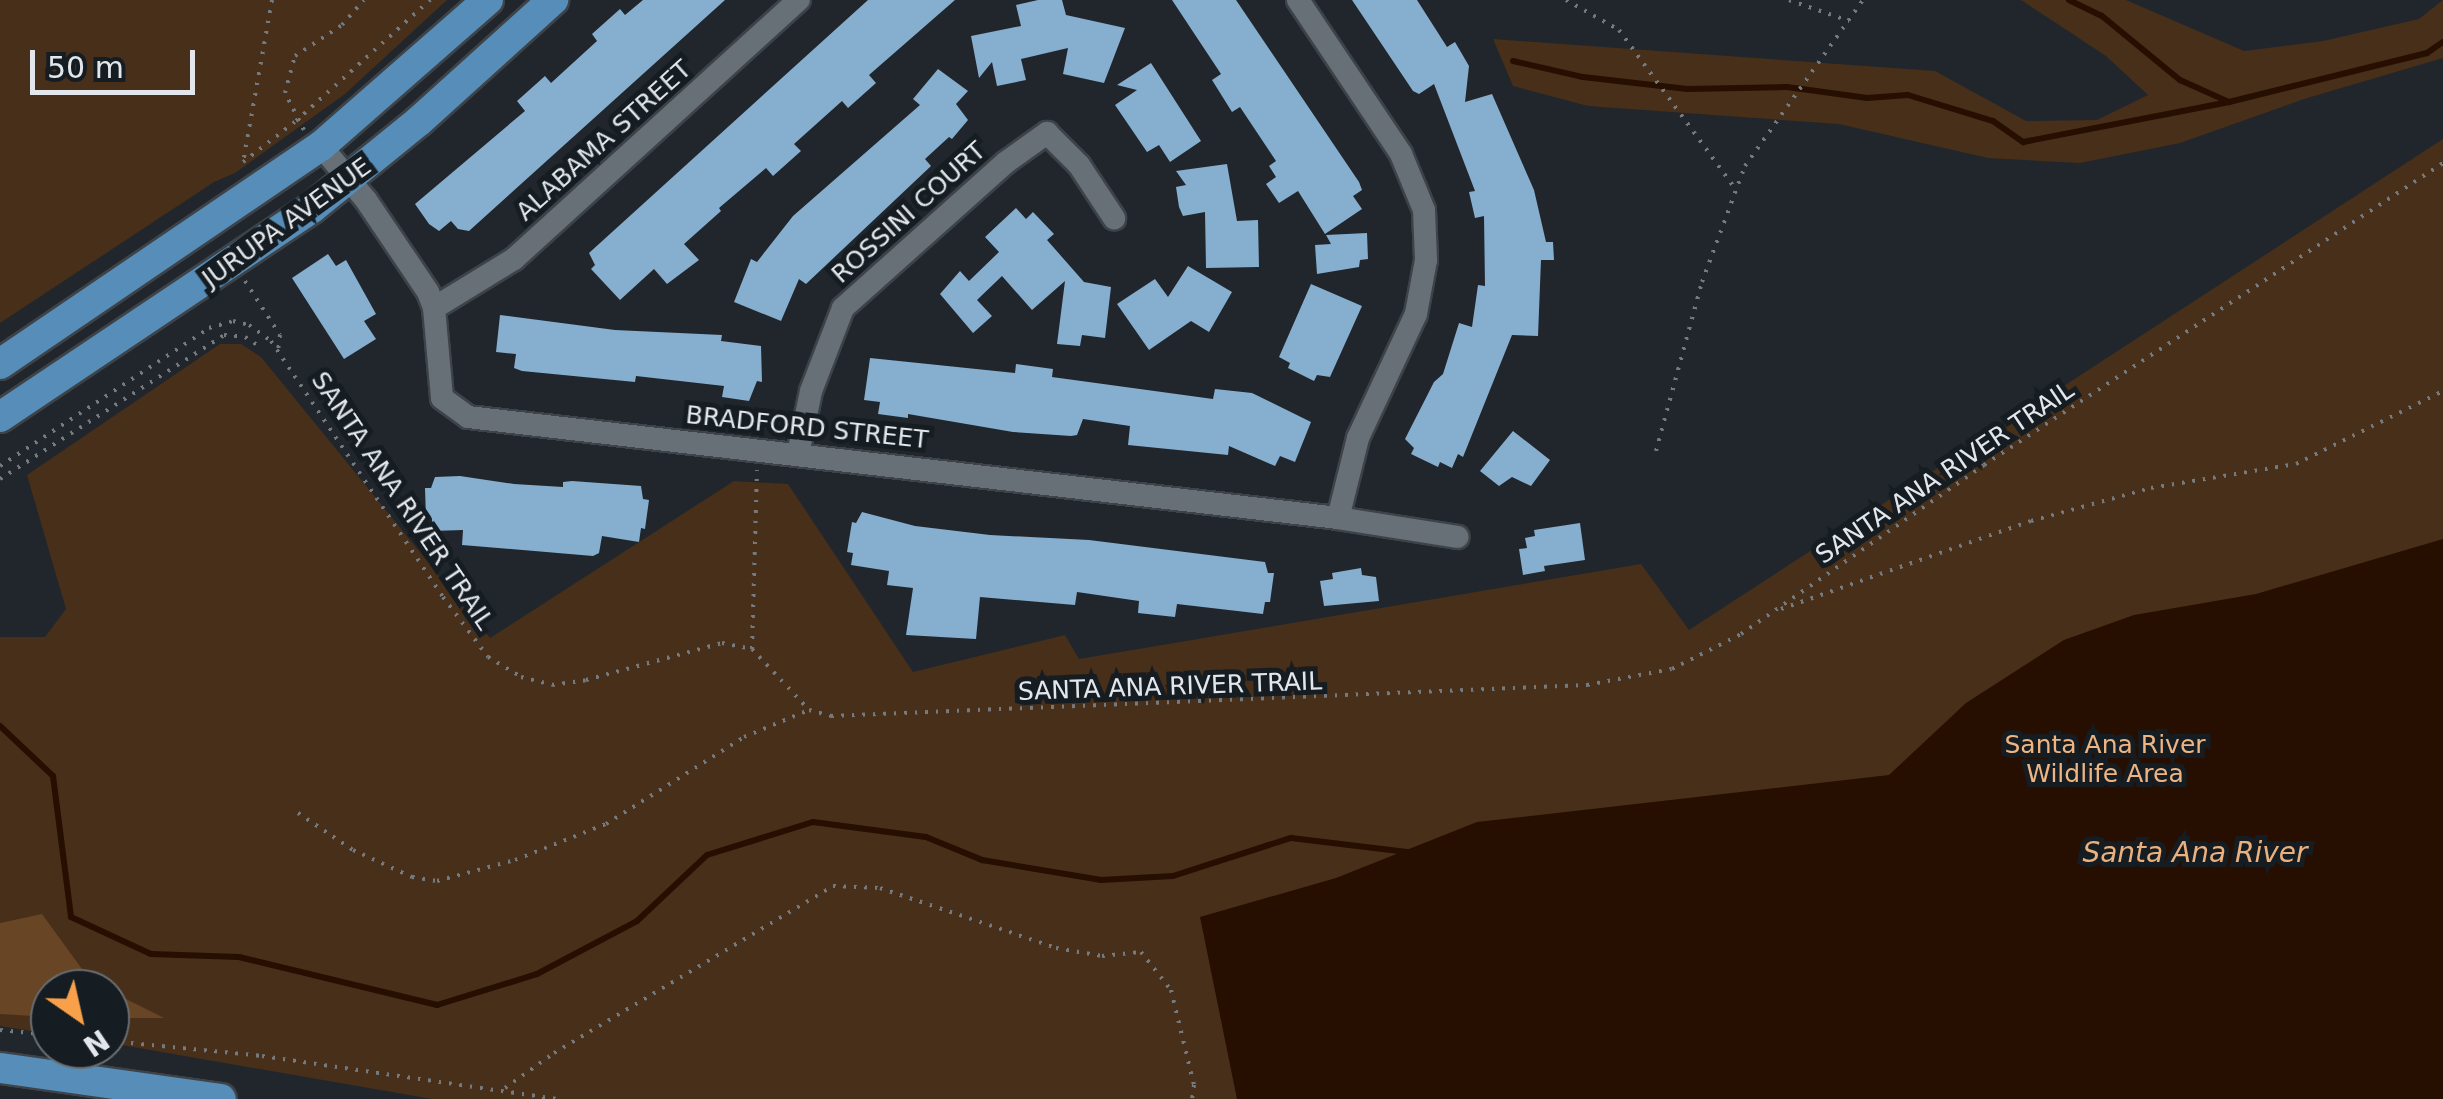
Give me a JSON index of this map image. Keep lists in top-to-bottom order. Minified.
{"streets":{"main road":["JURUPA AVENUE"],"street":["ALABAMA STREET","ROSSINI COURT","BRADFORD STREET"],"path":["SANTA ANA RIVER TRAIL"]},"crossings":[["ALABAMA STREET","BRADFORD STREET"],["ROSSINI COURT","BRADFORD STREET"],["JURUPA AVENUE","BRADFORD STREET"]],"water":["Santa Ana River"],"parks":["Santa Ana River Wildlife Area"],"scale_bar":"50 m","north":"bottom right"}
